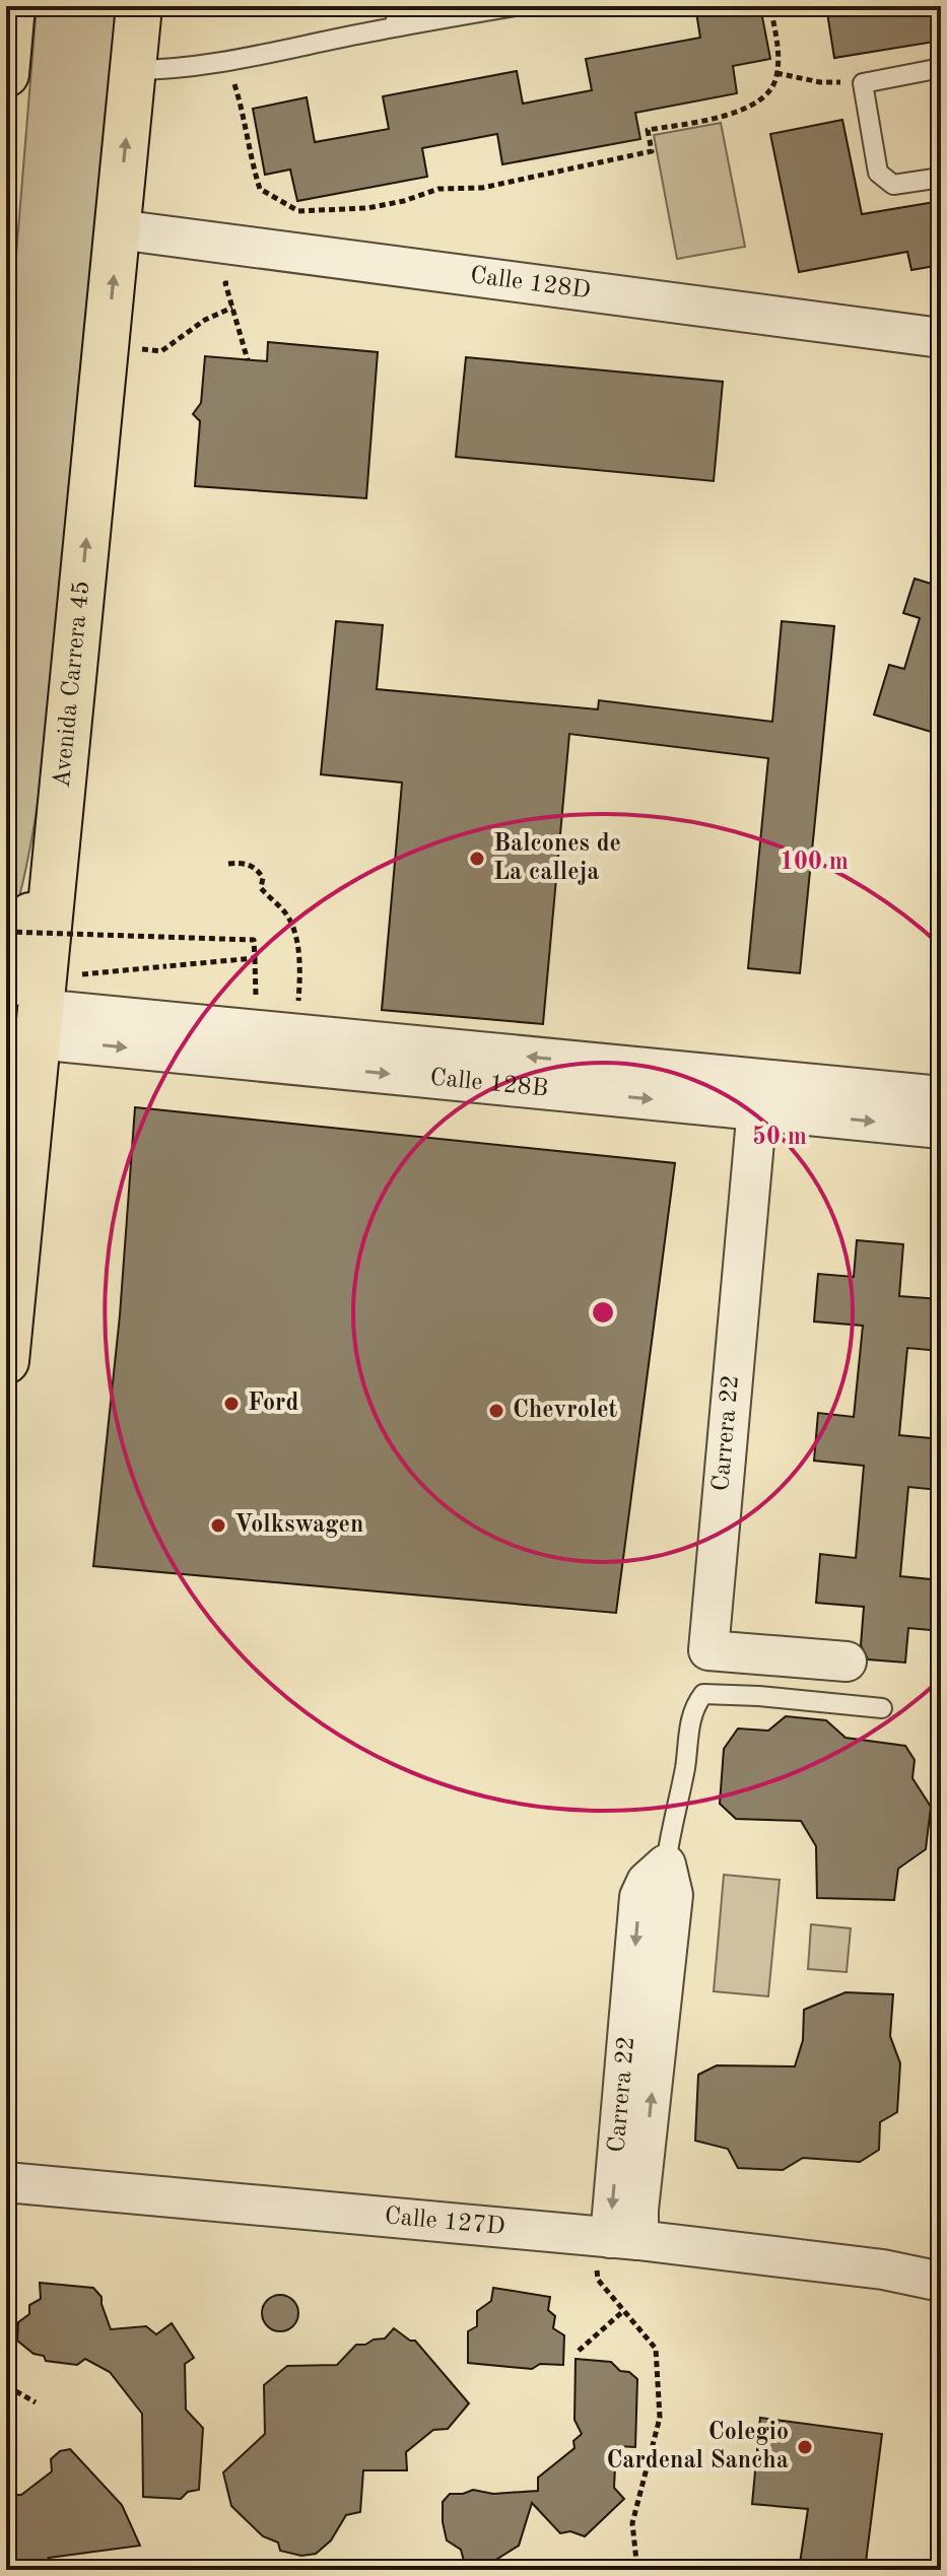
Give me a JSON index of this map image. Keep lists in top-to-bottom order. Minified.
{"streets":{"highway":["Avenida Carrera 45"],"street":["Calle 128D","Calle 128B","Carrera 22","Calle 127D"]},"crossings":[["Calle 128D","Avenida Carrera 45"],["Avenida Carrera 45","Calle 128B"],["Calle 128B","Carrera 22"],["Carrera 22","Calle 127D"]],"one_way":["Avenida Carrera 45"],"places":["Balcones de La calleja","Ford","Chevrolet","Volkswagen","Colegio Cardenal Sancha"],"rings":["100 m","50 m"]}
